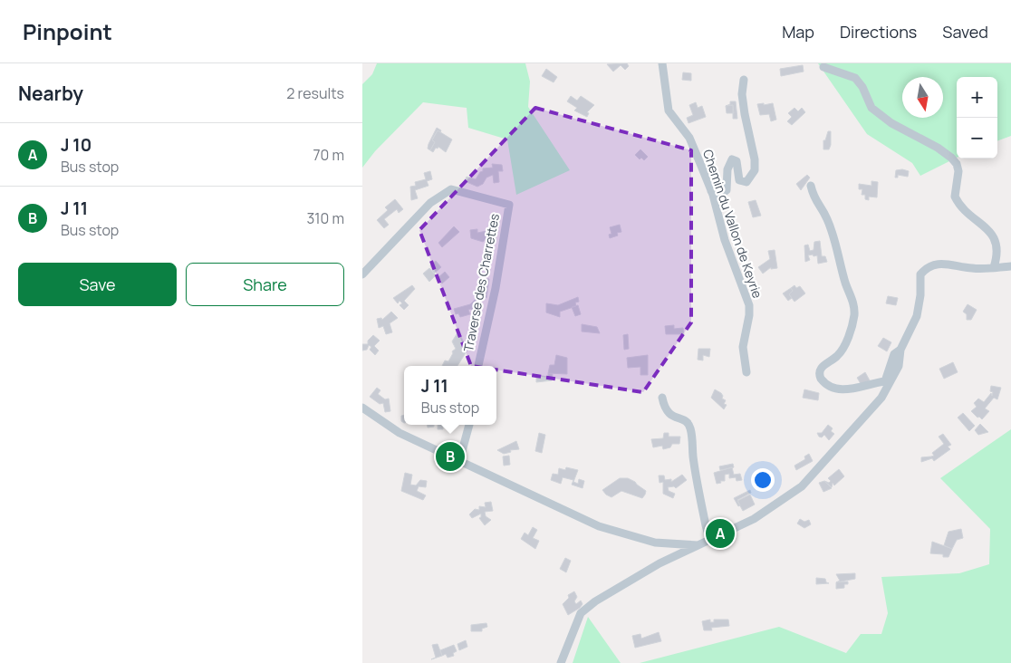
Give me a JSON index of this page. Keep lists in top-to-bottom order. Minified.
{"streets":{"street":["Chemin du Vallon de Keyrie","Traverse des Charrettes"]},"north":"bottom","page":{"header":"Pinpoint","nav":["Map","Directions","Saved"],"heading":["Nearby","2 results"],"map_buttons":["+","−"],"list":[{"mark":"A","name":"J 10","note":"Bus stop","value":"70 m"},{"mark":"B","name":"J 11","note":"Bus stop","value":"310 m"}],"buttons":["Save","Share"],"popup":["J 11","Bus stop"],"pins":["B","A"]}}
